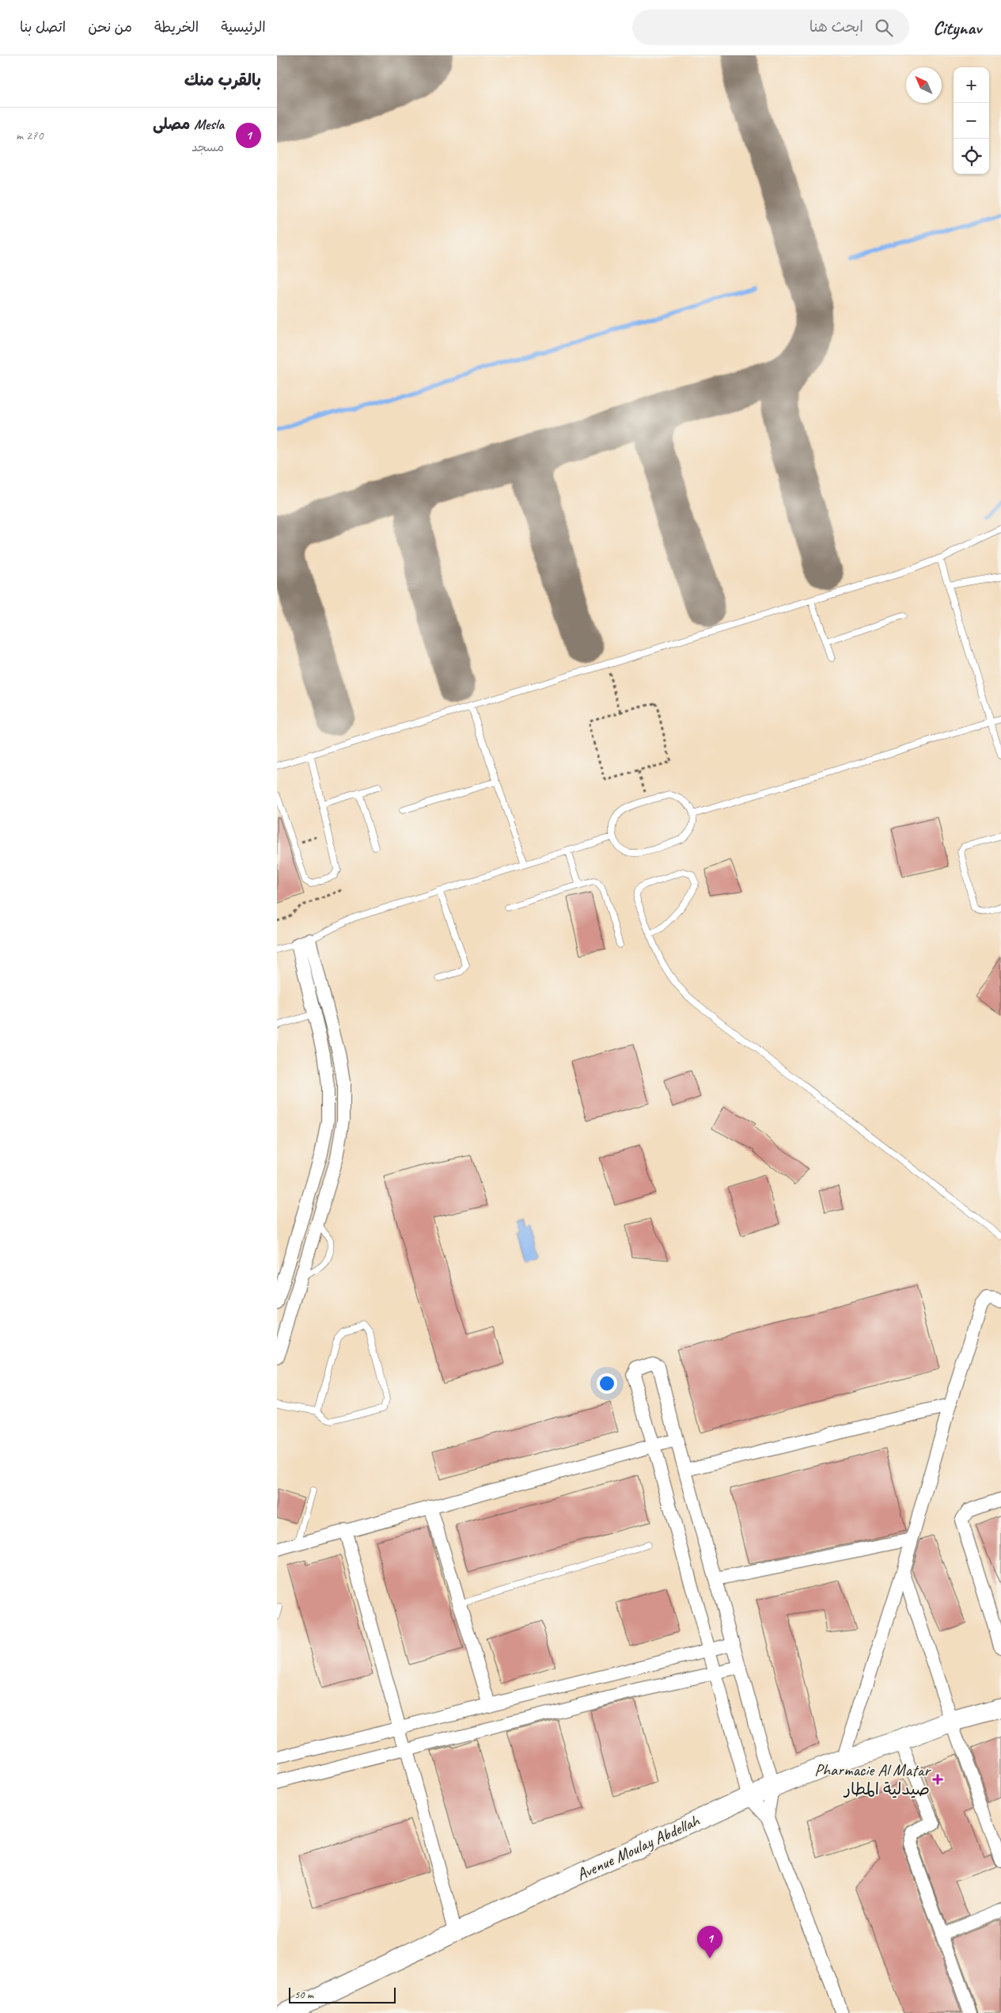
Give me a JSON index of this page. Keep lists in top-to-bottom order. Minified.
{"streets":{"main road":["Avenue Moulay Abdellah"]},"places":{"health":["Pharmacie Al Matar صيدلية المطار"]},"scale_bar":"50 m","north":"top left","page":{"header":"Citynav","search":"ابحث هنا","nav":["الرئيسية","الخريطة","من نحن","اتصل بنا"],"heading":"بالقرب منك","map_buttons":["+","−"],"list":[{"mark":"1","name":"Mesla مصلى","note":"مسجد","value":"270 m"}],"pins":"1","scale":"50 m"}}
